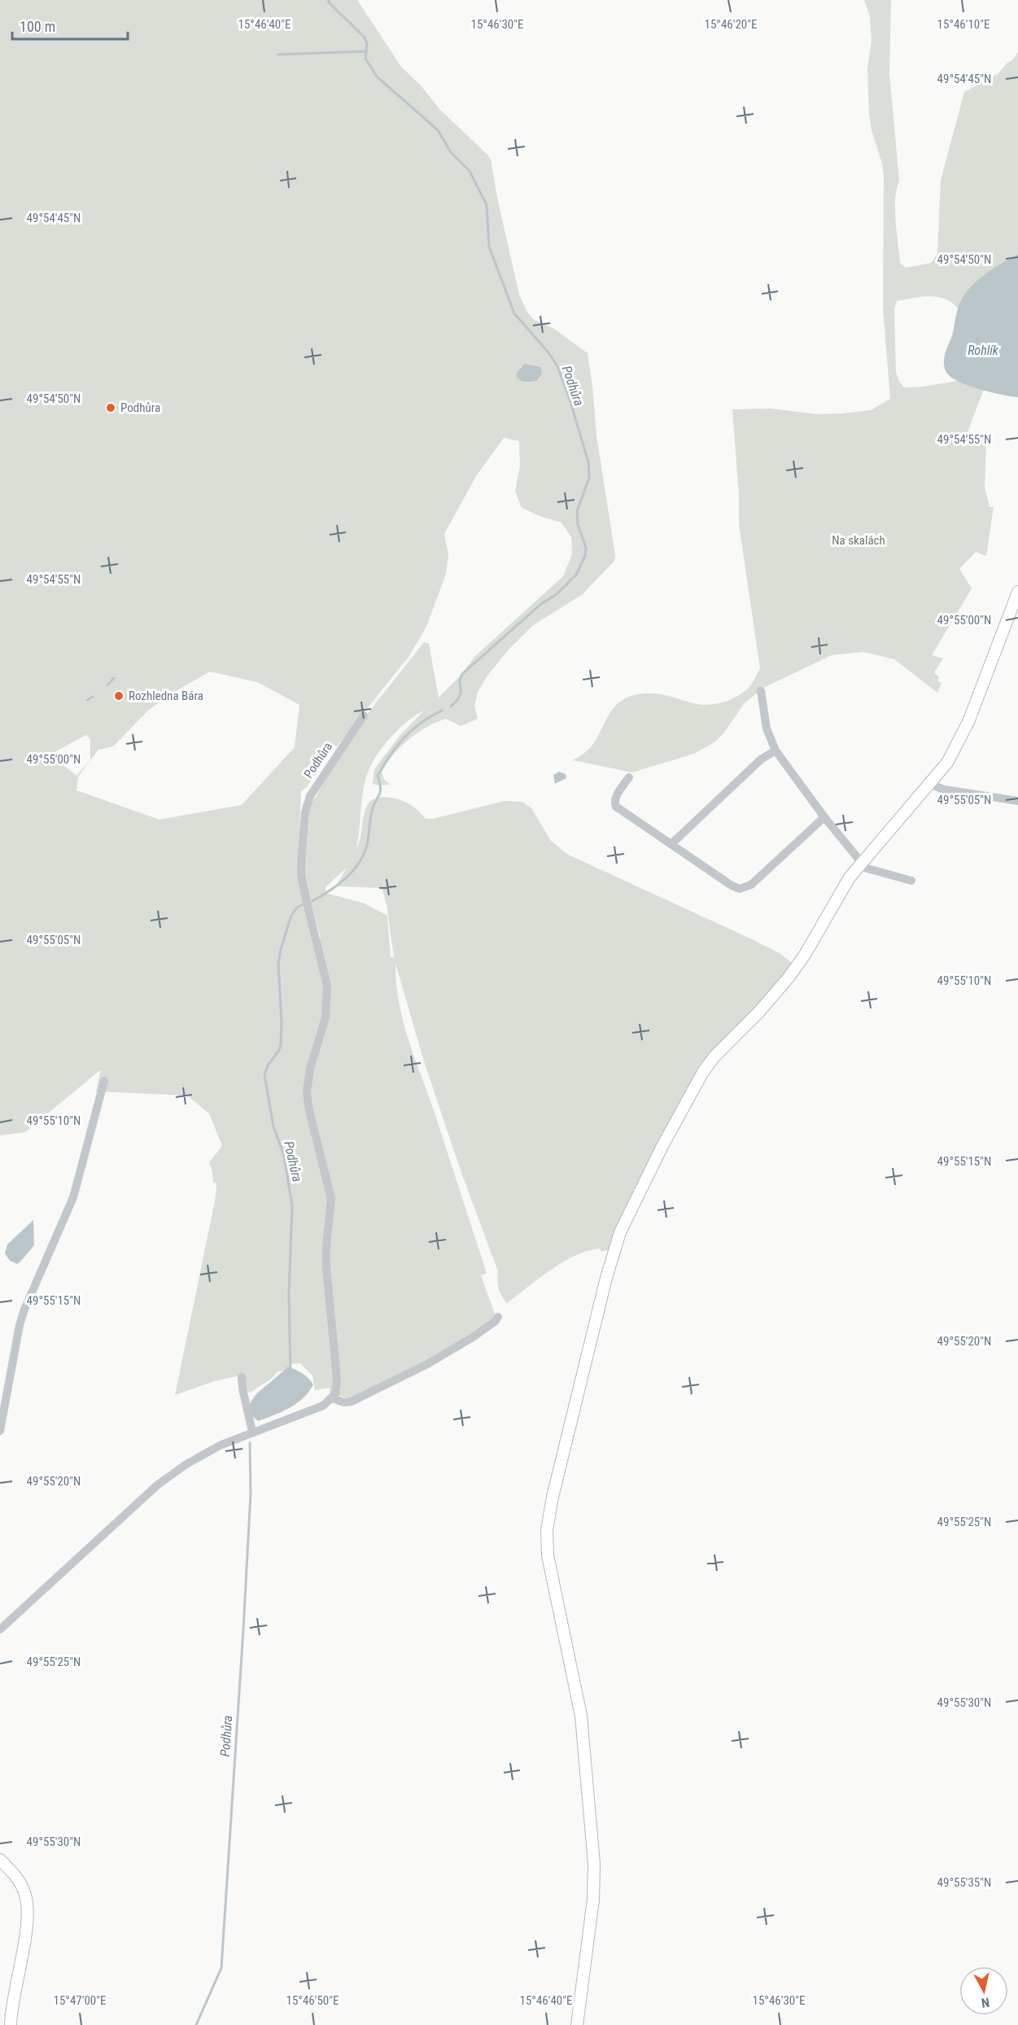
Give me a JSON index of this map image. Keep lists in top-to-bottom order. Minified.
{"streets":{"street":["Podhůra"]},"water":["Rohlík","Podhůra"],"parks":["Na skalách"],"places":["Podhůra","Rozhledna Bára"],"scale_bar":"100 m","north":"bottom","coordinates":["15°46'40\"E","15°46'30\"E","15°46'20\"E","15°46'10\"E","49°54'45\"N","49°54'50\"N","49°54'55\"N","49°55'00\"N","49°55'05\"N","49°55'10\"N","49°55'15\"N","49°55'20\"N","49°55'25\"N","49°55'30\"N","49°55'35\"N","15°47'00\"E","15°46'50\"E"]}
